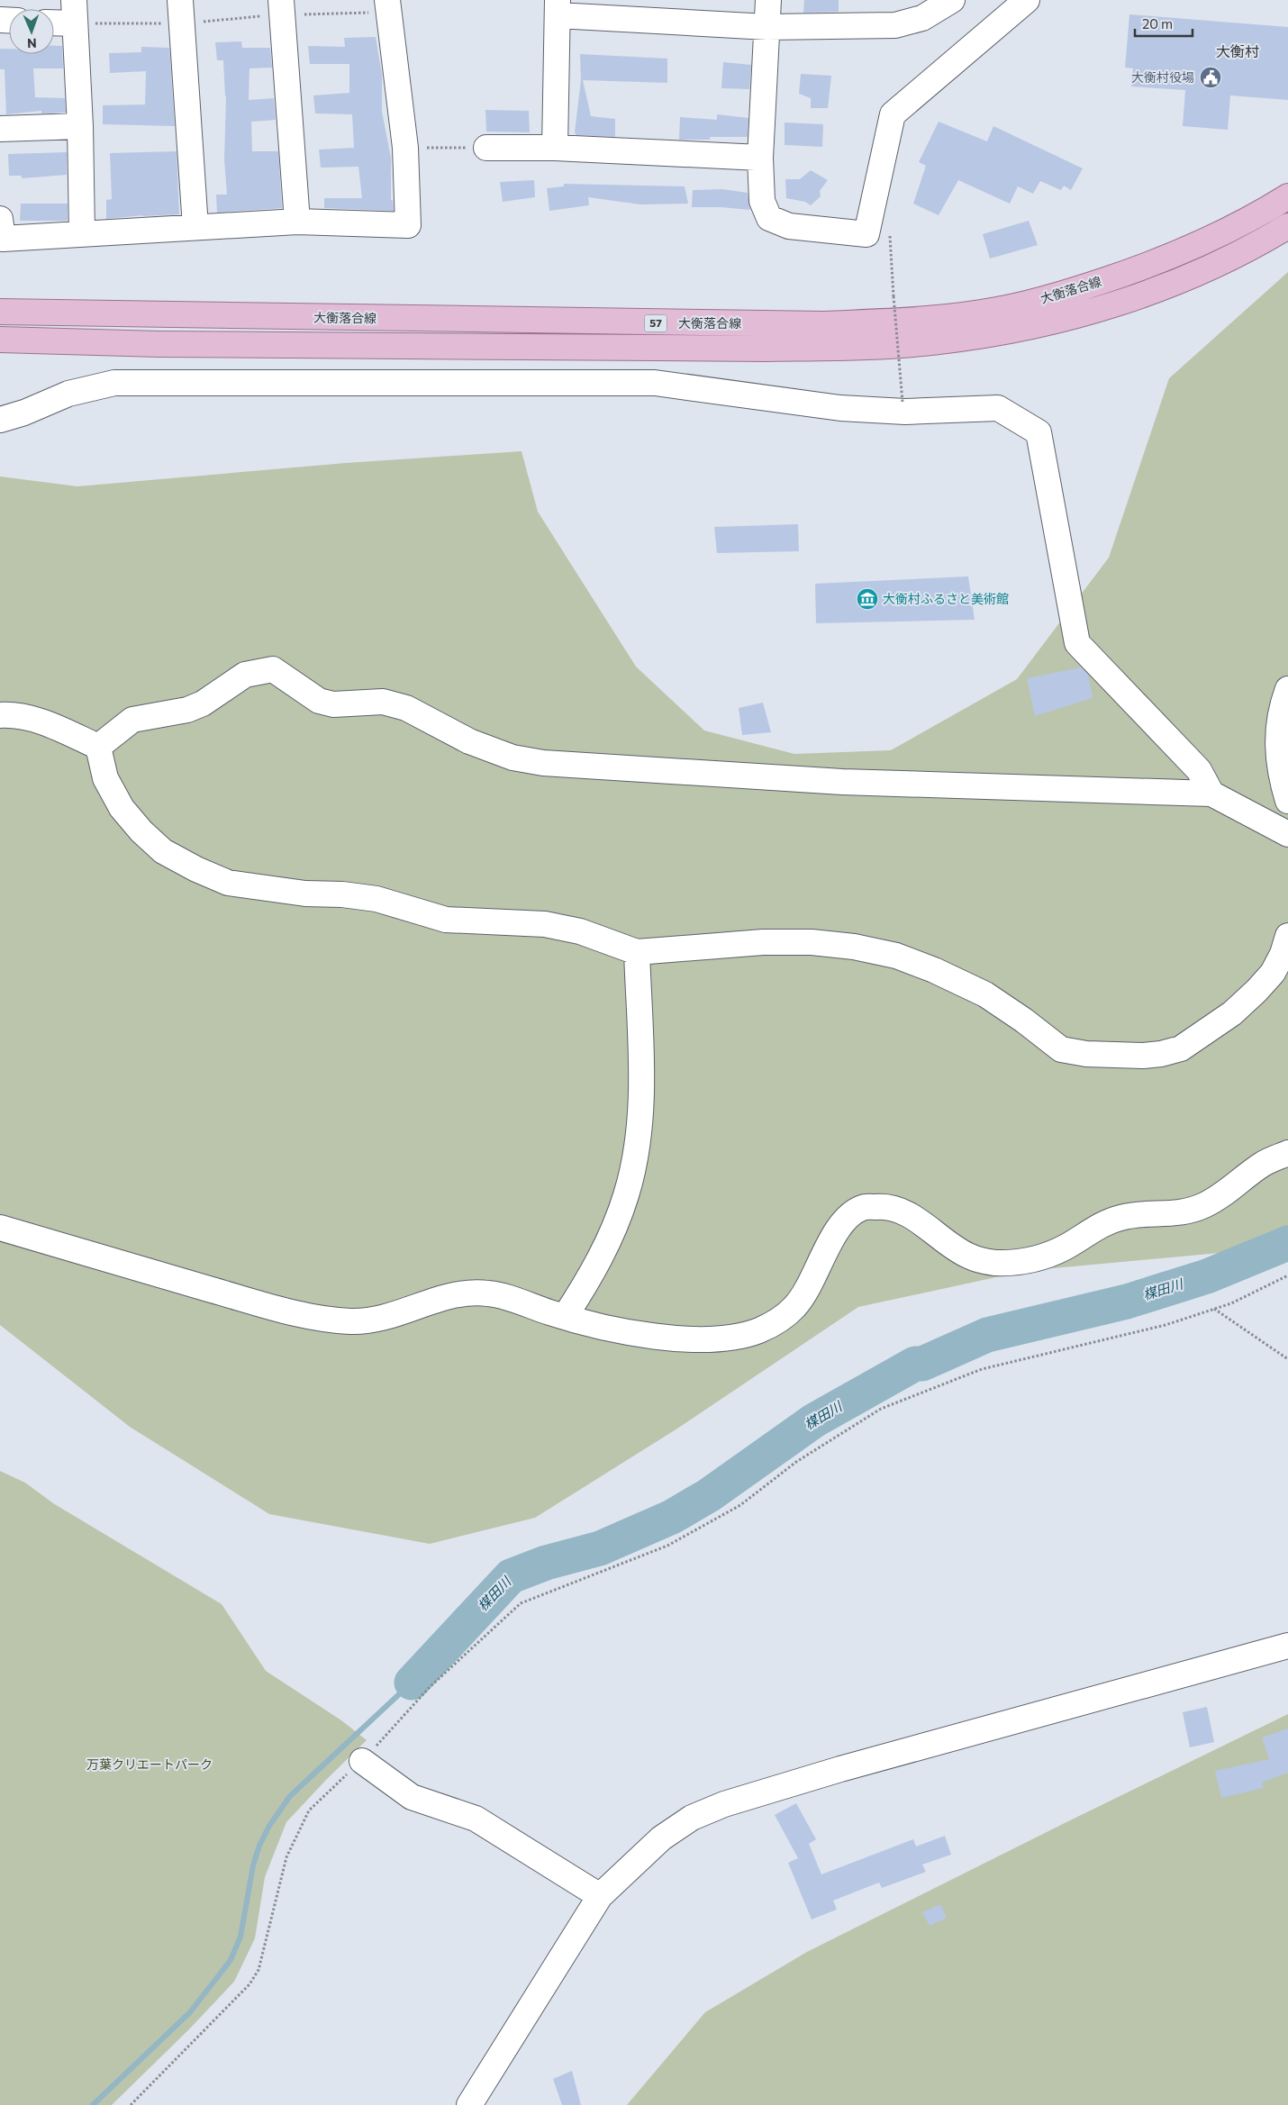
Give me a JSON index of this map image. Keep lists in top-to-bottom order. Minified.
{"streets":{"main road":["大衡落合線","57"]},"districts":["大衡村"],"water":["楳田川"],"parks":["万葉クリエートパーク"],"places":{"public building":["大衡村役場"],"museum":["大衡村ふるさと美術館"]},"scale_bar":"20 m","north":"bottom"}
